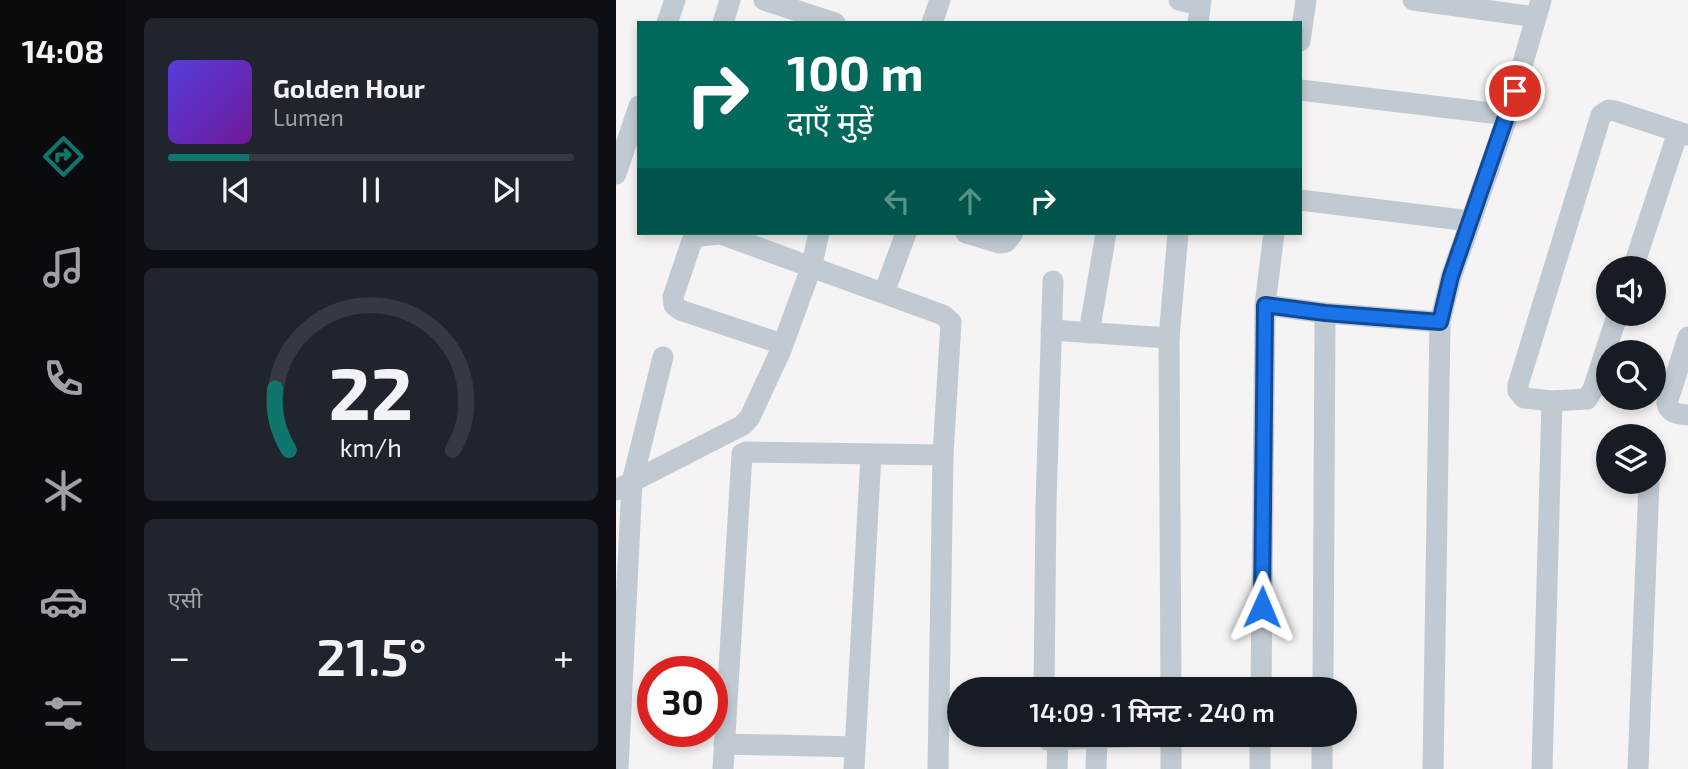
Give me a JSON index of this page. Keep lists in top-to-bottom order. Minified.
{"page":{"tabs":"14:08","turn":["100 m","दाएँ मुड़ें"],"song":["Golden Hour","Lumen"],"tile":"एसी","heat":["−","21.5°","+"],"limit":"30","trip":"14:09 · 1 मिनट · 240 m","gauge":["22","km/h"]}}
